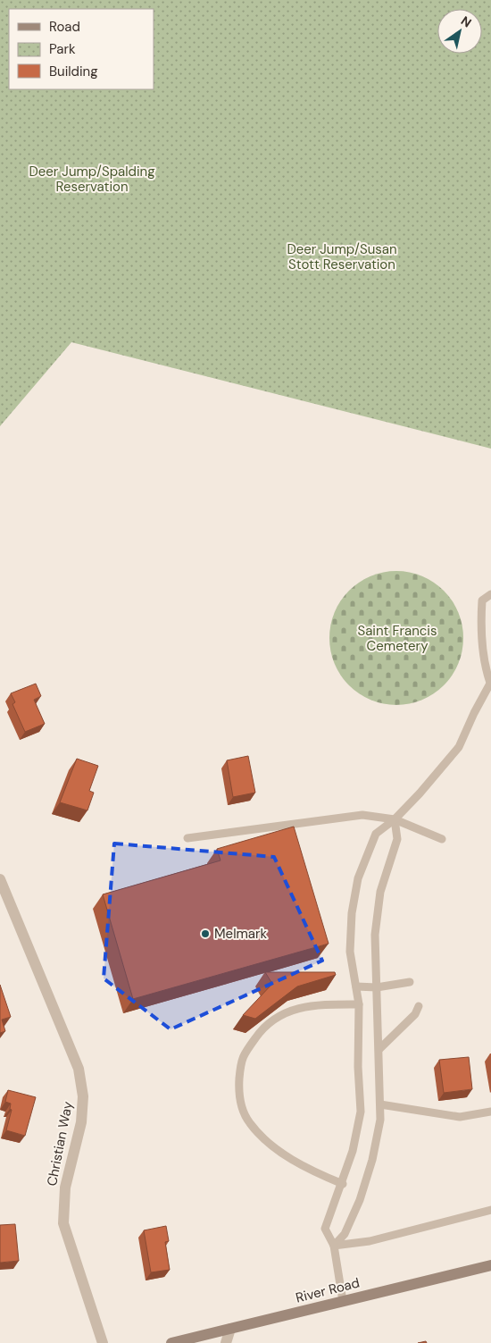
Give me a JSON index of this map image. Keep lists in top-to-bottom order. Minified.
{"streets":{"main road":["River Road"],"street":["Christian Way"]},"parks":["Deer Jump/Spalding Reservation","Deer Jump/Susan Stott Reservation","Saint Francis Cemetery"],"places":["Melmark"],"legend":["Road","Park","Building"],"north":"top right"}
